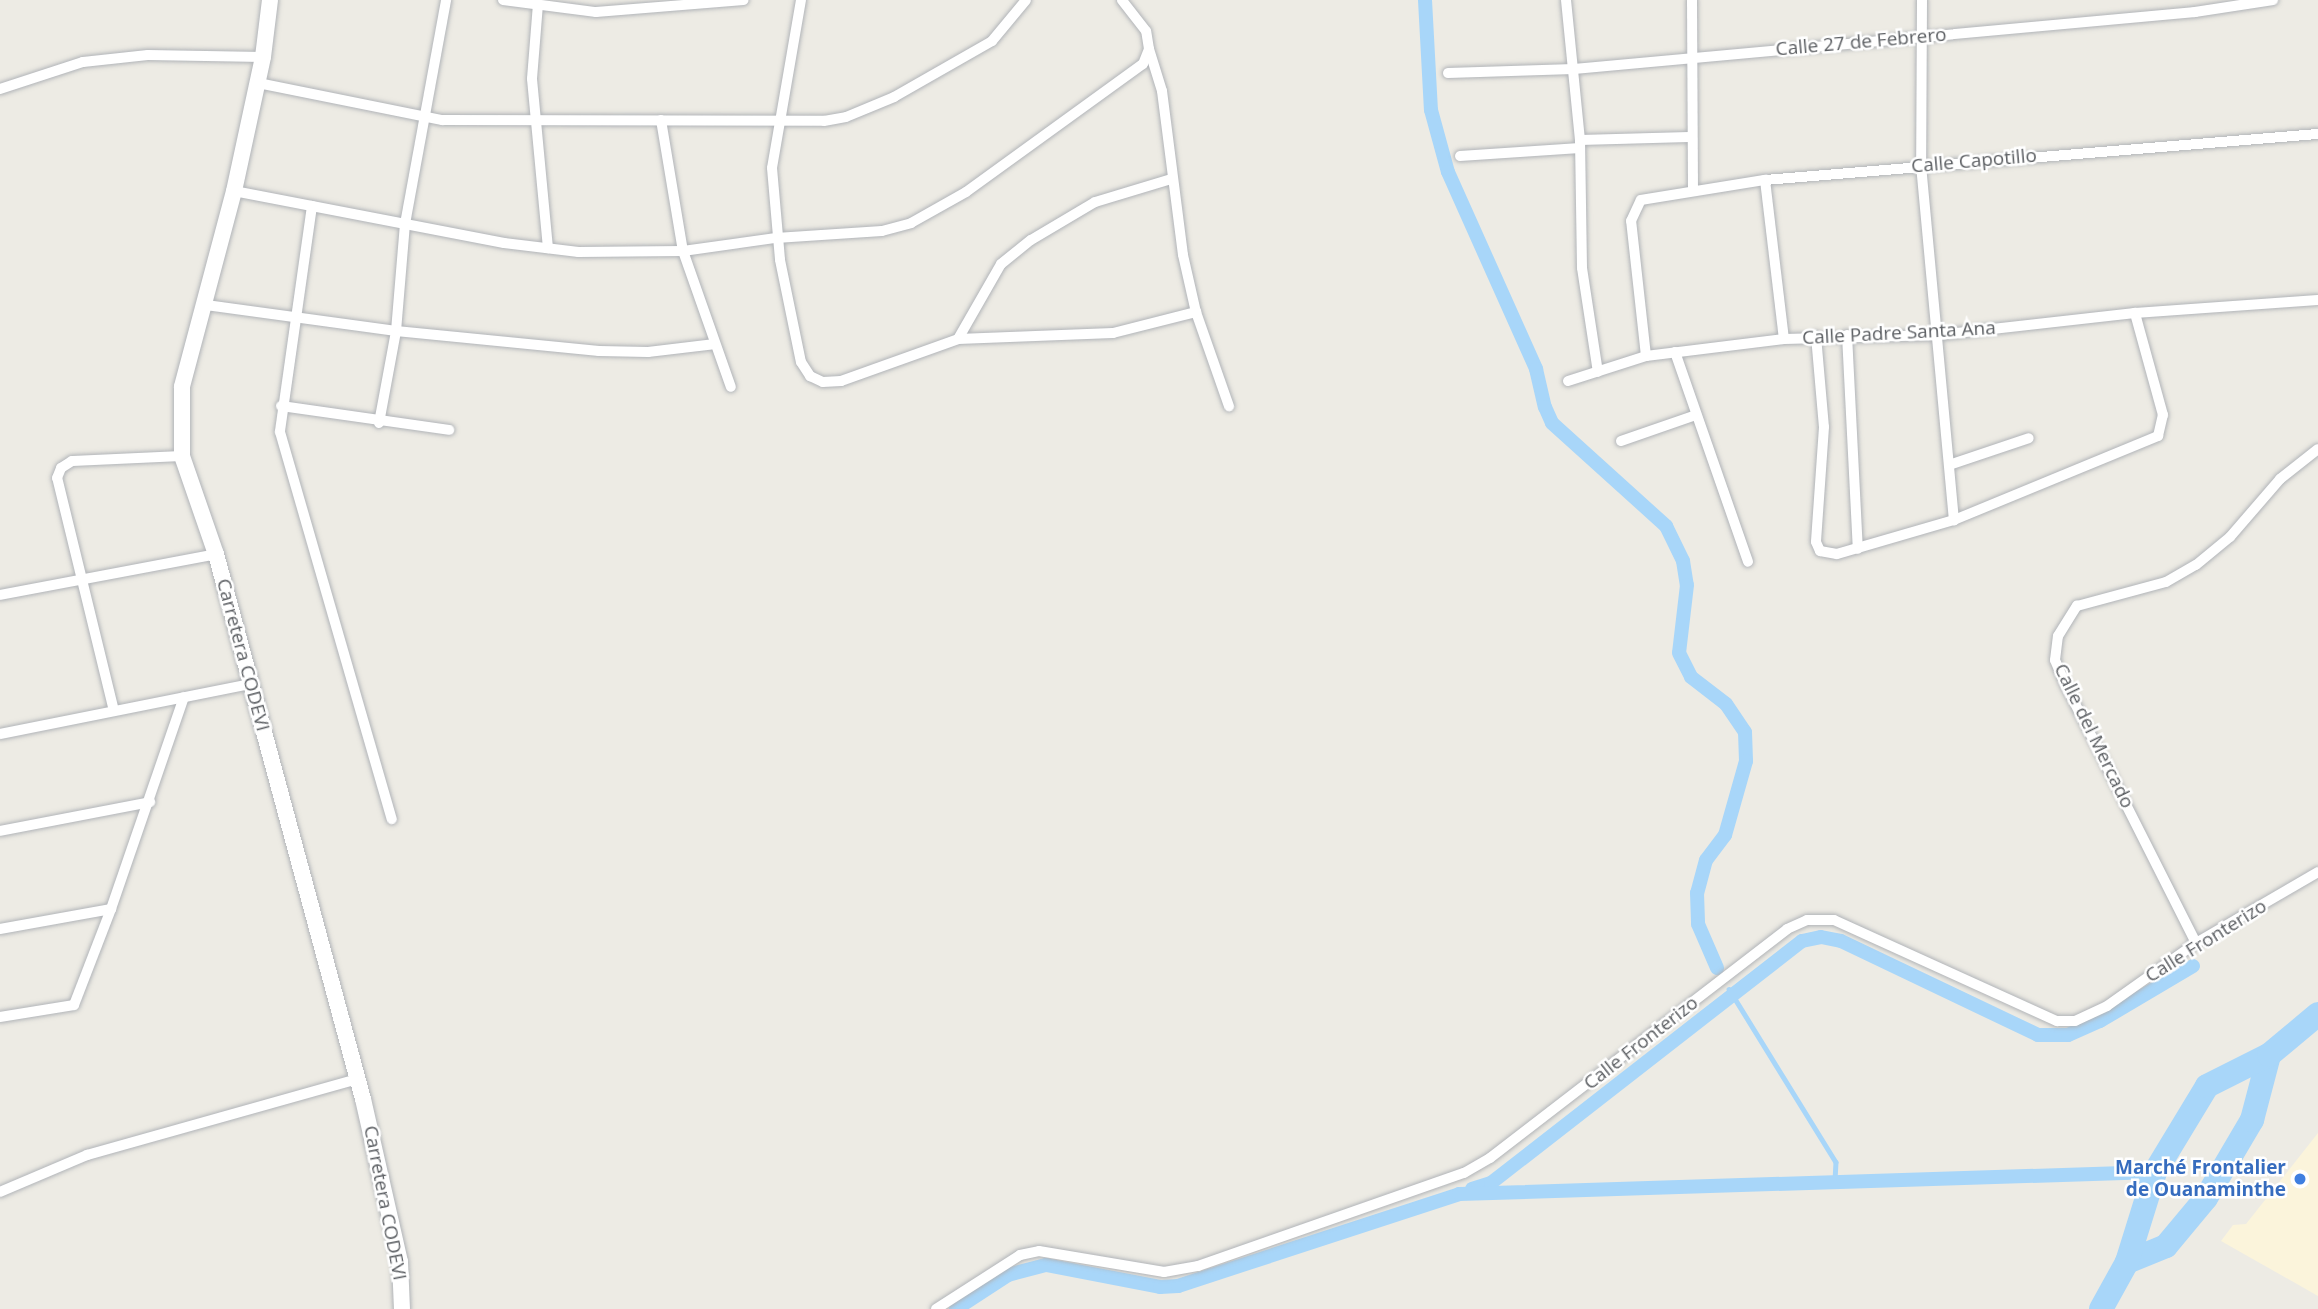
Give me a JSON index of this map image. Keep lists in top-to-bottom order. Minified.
{"streets":{"street":["Calle 27 de Febrero","Calle Capotillo","Calle Padre Santa Ana","Carretera CODEVI","Calle del Mercado","Calle Fronterizo"]},"crossings":[["Calle Capotillo","Calle Padre Santa Ana"],["Calle del Mercado","Calle Fronterizo"]],"places":["Marché Frontalier de Ouanaminthe"]}
